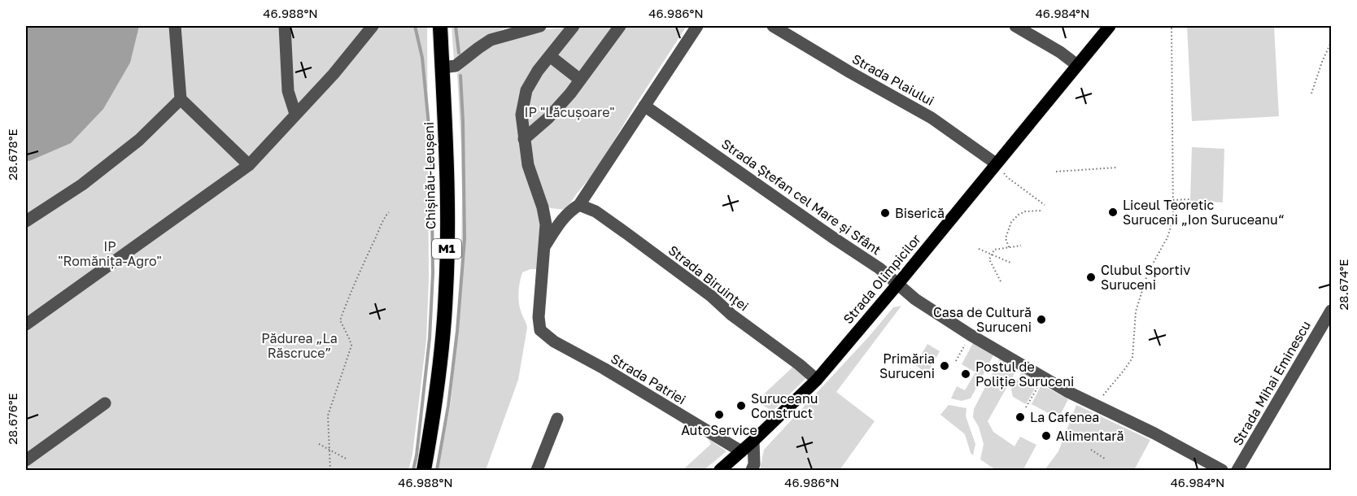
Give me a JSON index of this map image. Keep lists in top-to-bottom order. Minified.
{"streets":{"highway":["Chișinău-Leușeni","M1"],"main road":["Strada Olimpicilor"],"street":["Strada Plaiului","Strada Ștefan cel Mare și Sfânt","Strada Biruinței","Strada Patriei","Strada Mihai Eminescu"]},"crossings":[["Strada Plaiului","Strada Olimpicilor"],["Strada Ștefan cel Mare și Sfânt","Strada Olimpicilor"],["Strada Biruinței","Strada Olimpicilor"],["Strada Olimpicilor","Strada Patriei"]],"parks":["IP \"Lăcușoare\"","IP \"Romănița-Agro\"","Pădurea „La Răscruce”"],"places":["Liceul Teoretic Suruceni „Ion Suruceanu“","Biserică","Clubul Sportiv Suruceni","Casa de Cultură Suruceni","Primăria Suruceni","Postul de Poliție Suruceni","Suruceanu Construct","AutoService","La Cafenea","Alimentară"],"coordinates":["46.988°N","46.986°N","46.984°N","28.678°E","28.674°E","28.676°E"]}
